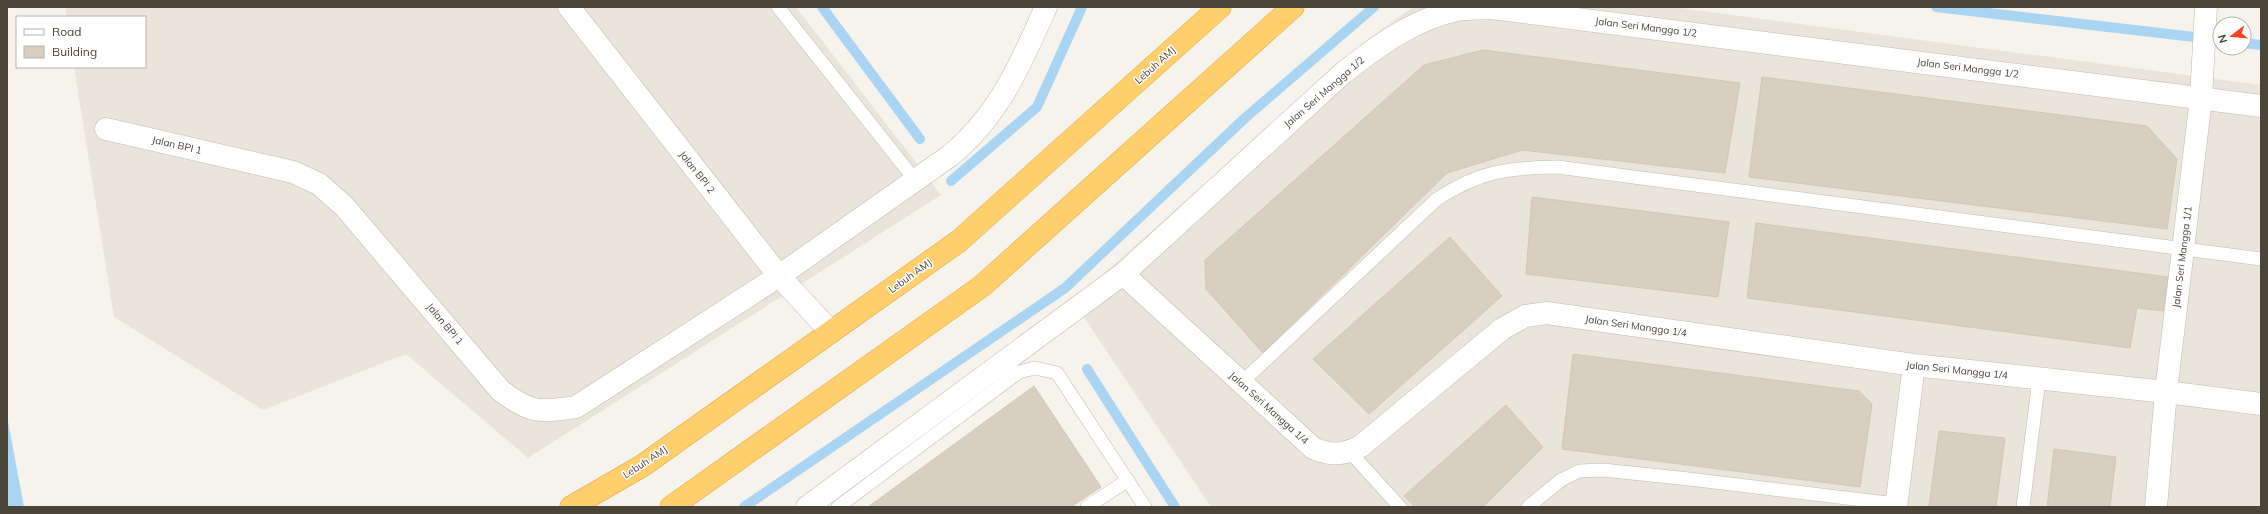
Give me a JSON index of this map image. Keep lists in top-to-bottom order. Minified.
{"streets":{"highway":["Lebuh AMJ"],"street":["Jalan Seri Mangga 1/2","Jalan BPI 1","Jalan BPI 2","Jalan Seri Mangga 1/1","Jalan Seri Mangga 1/4"]},"crossings":[["Jalan Seri Mangga 1/2","Jalan Seri Mangga 1/1"],["Jalan Seri Mangga 1/2","Jalan Seri Mangga 1/4"],["Lebuh AMJ","Jalan BPI 2"],["Jalan BPI 1","Jalan BPI 2"],["Jalan Seri Mangga 1/1","Jalan Seri Mangga 1/4"]],"legend":["Road","Building"],"north":"left"}
